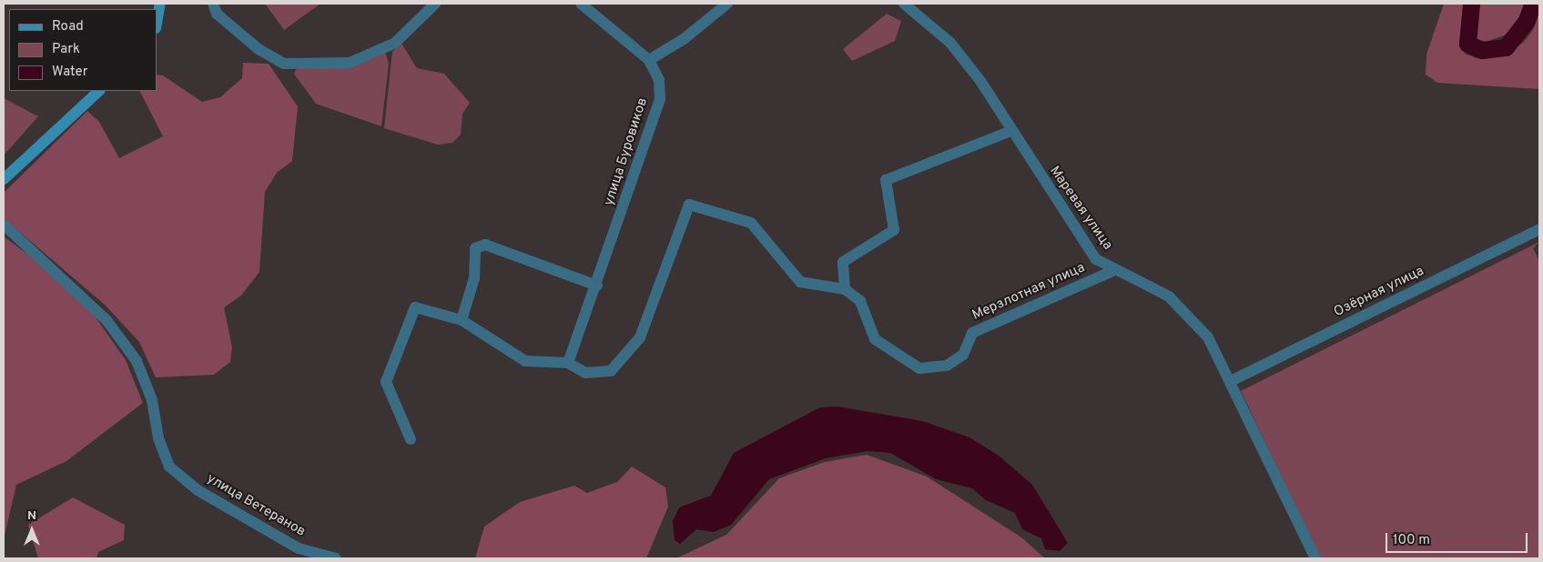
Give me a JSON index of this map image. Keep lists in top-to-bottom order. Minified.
{"streets":{"street":["улица Буровиков","Маревая улица","Мерзлотная улица","Озёрная улица","улица Ветеранов"]},"crossings":[["Маревая улица","Мерзлотная улица"],["Маревая улица","Озёрная улица"]],"legend":["Road","Park","Water"],"scale_bar":"100 m","north":"top"}
